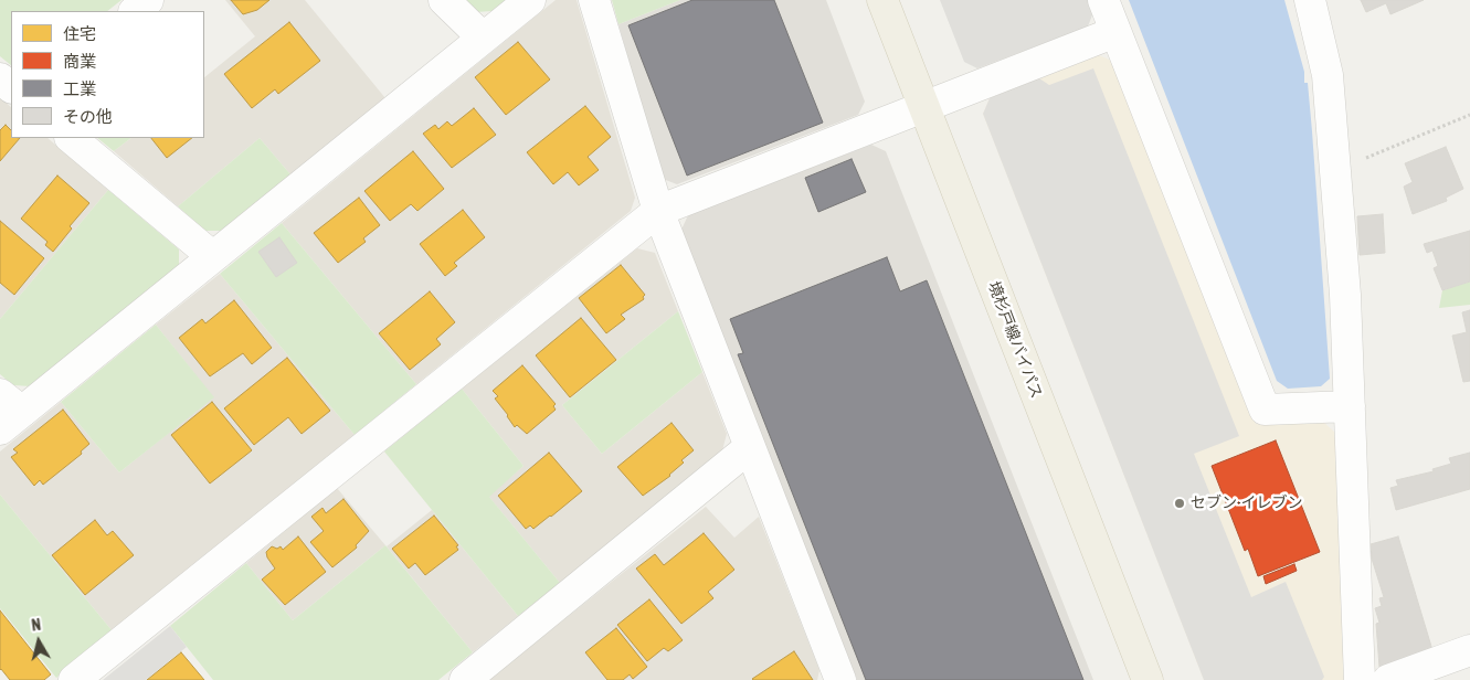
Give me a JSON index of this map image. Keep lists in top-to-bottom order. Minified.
{"streets":{"main road":["境杉戸線バイパス"]},"places":["セブン-イレブン"],"legend":["住宅","商業","工業","その他"],"north":"top"}
